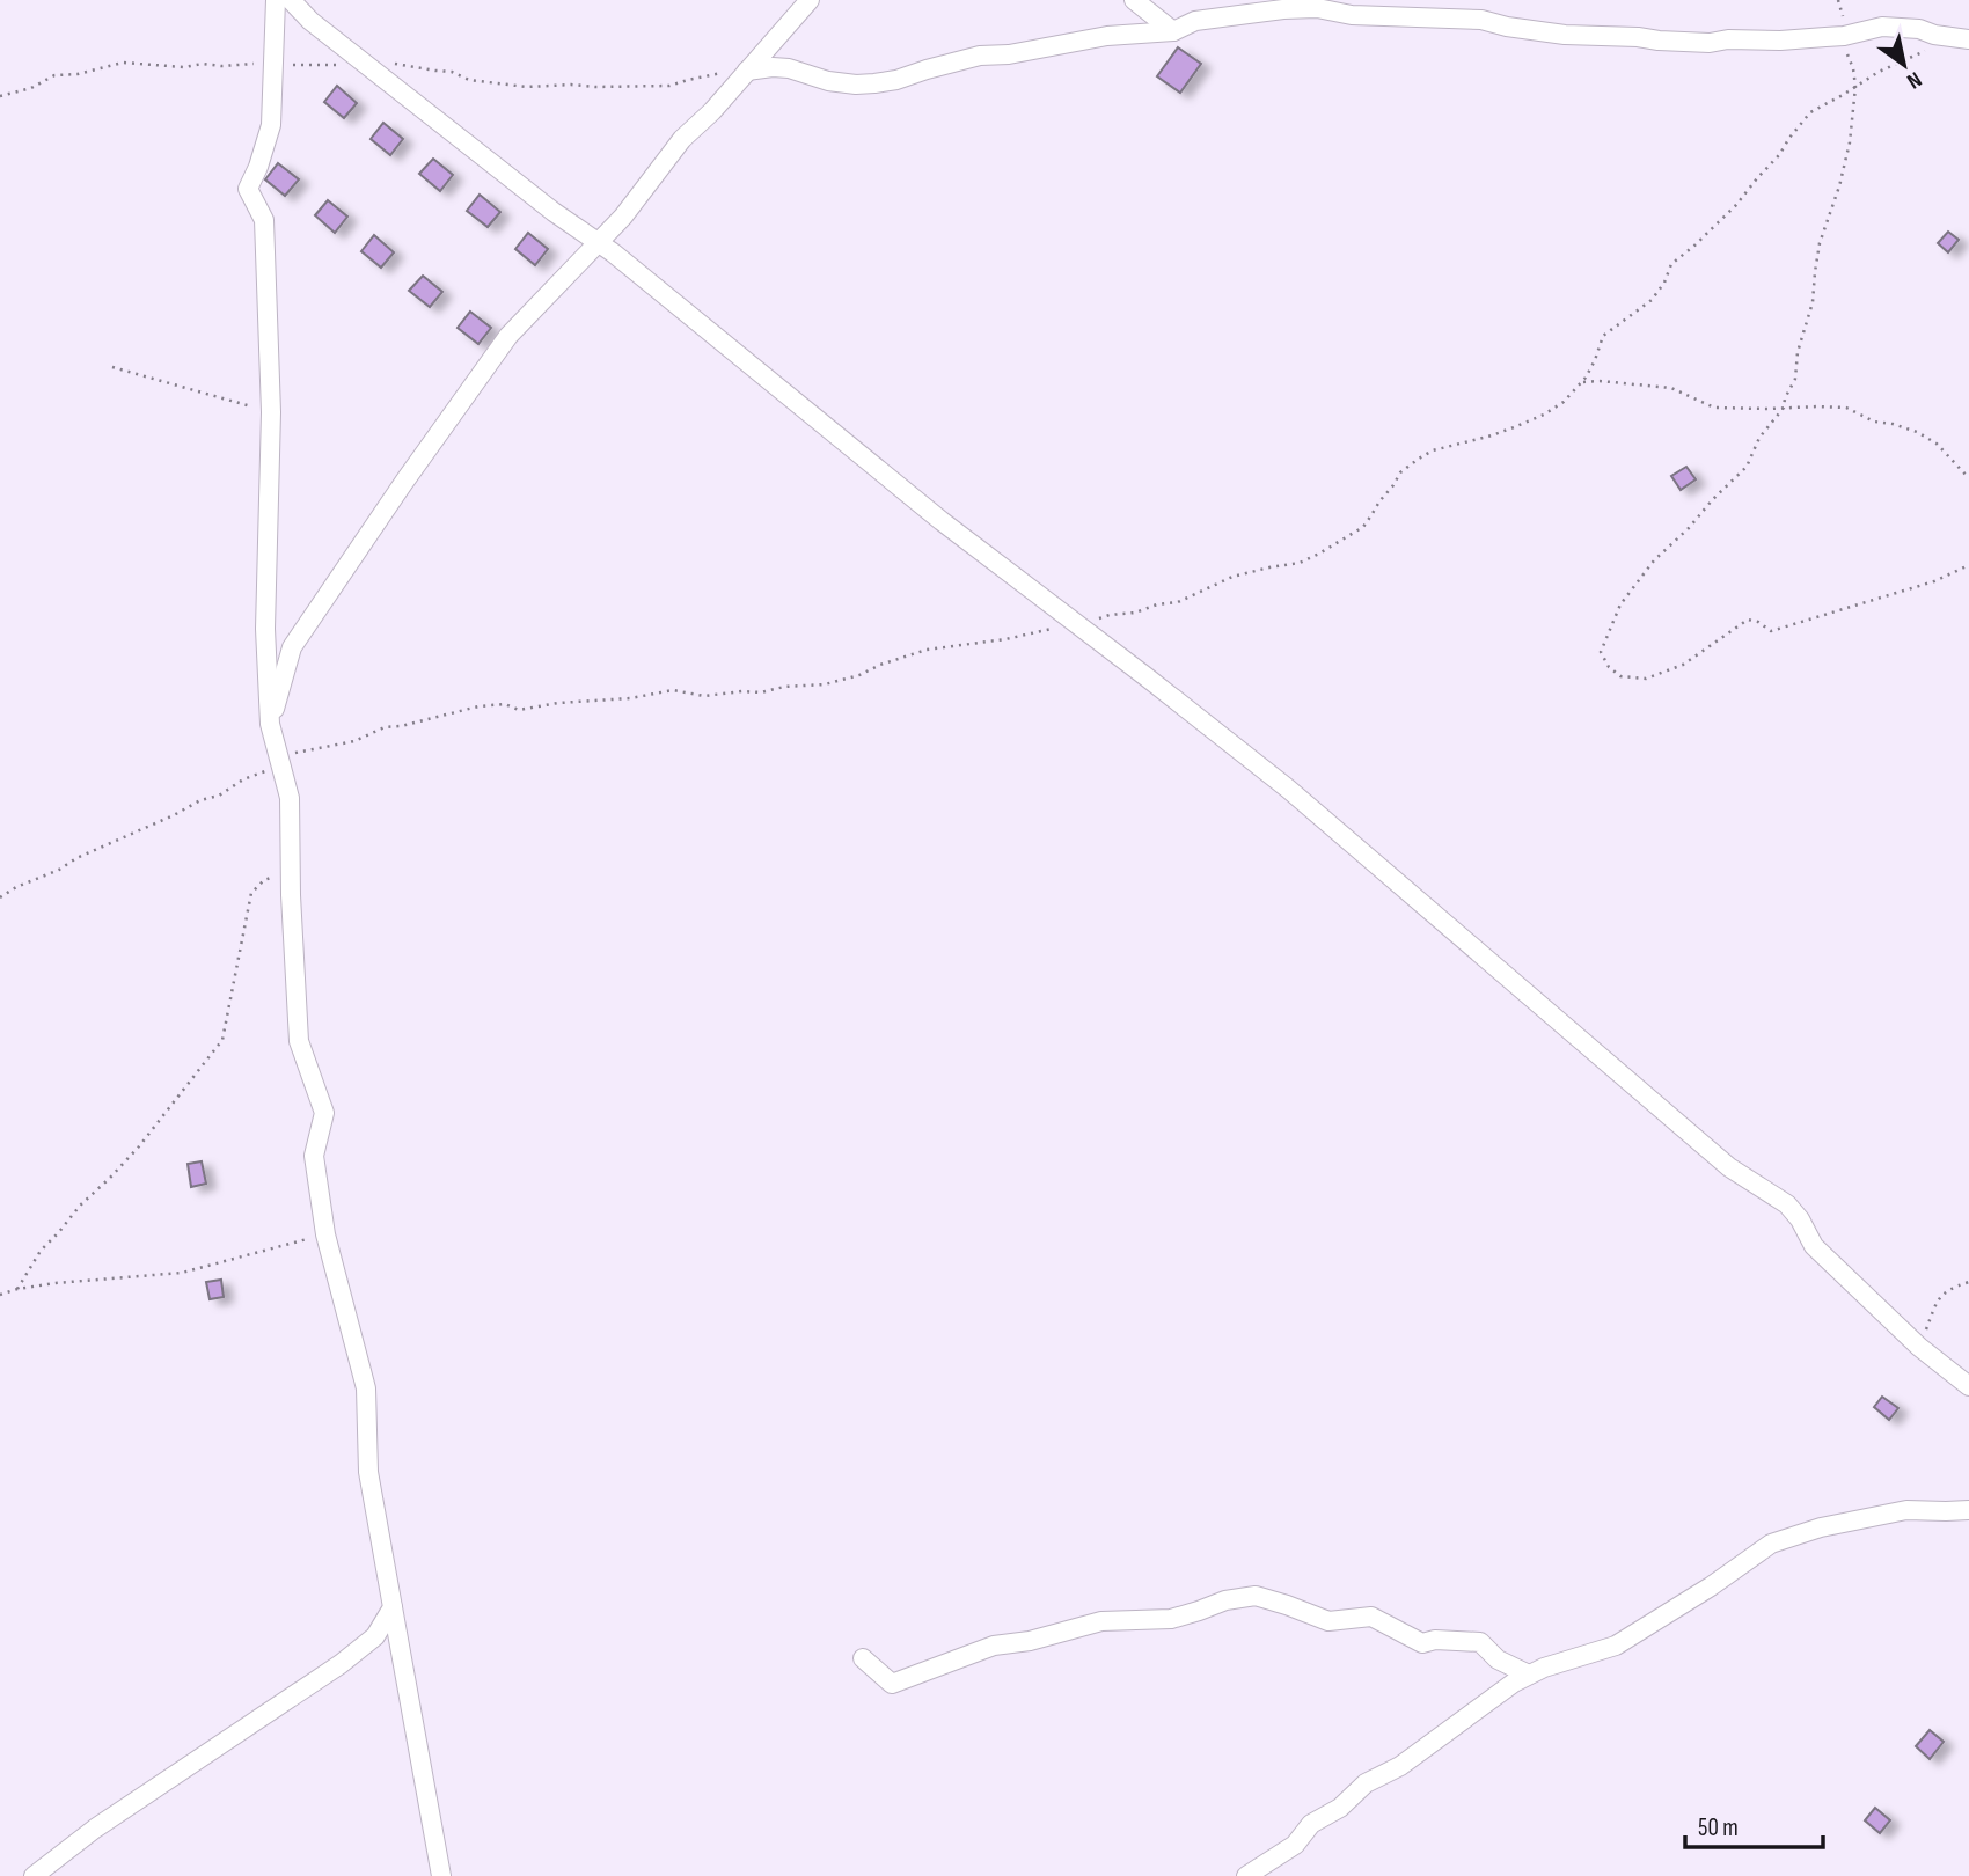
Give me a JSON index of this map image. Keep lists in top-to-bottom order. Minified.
{"scale_bar":"50 m","north":"bottom right"}
